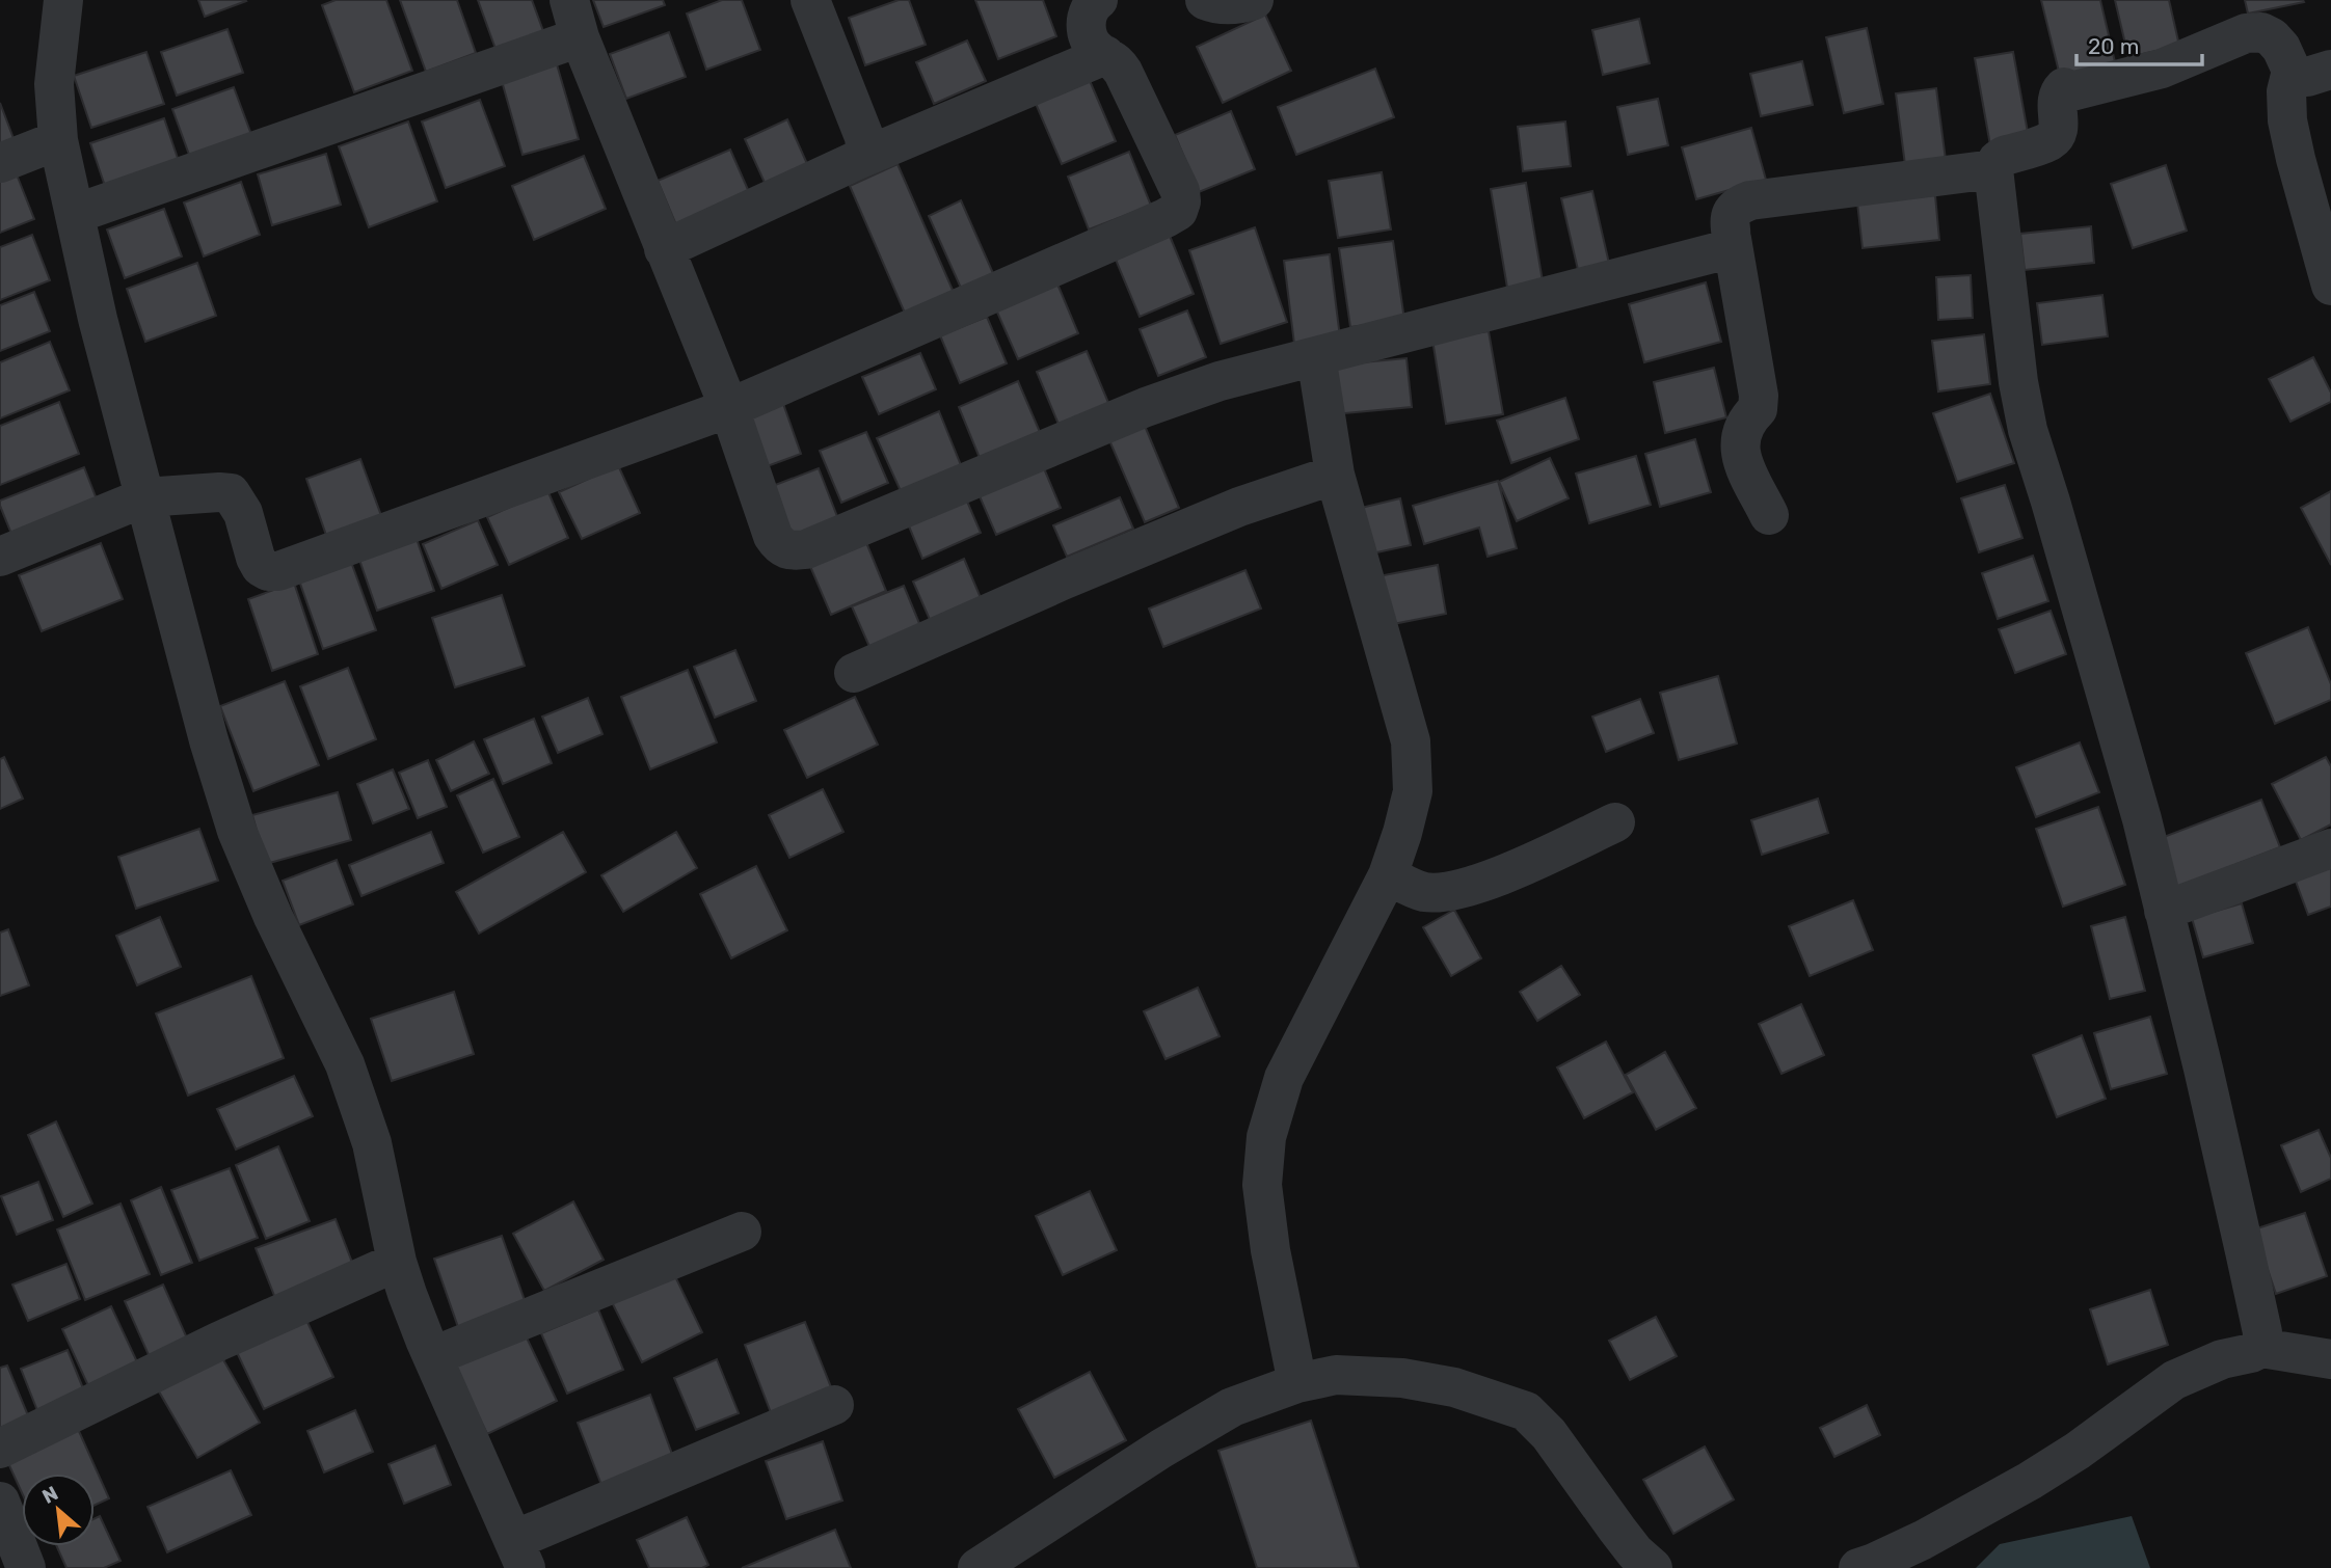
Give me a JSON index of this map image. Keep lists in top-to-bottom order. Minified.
{"scale_bar":"20 m","north":"top left"}
